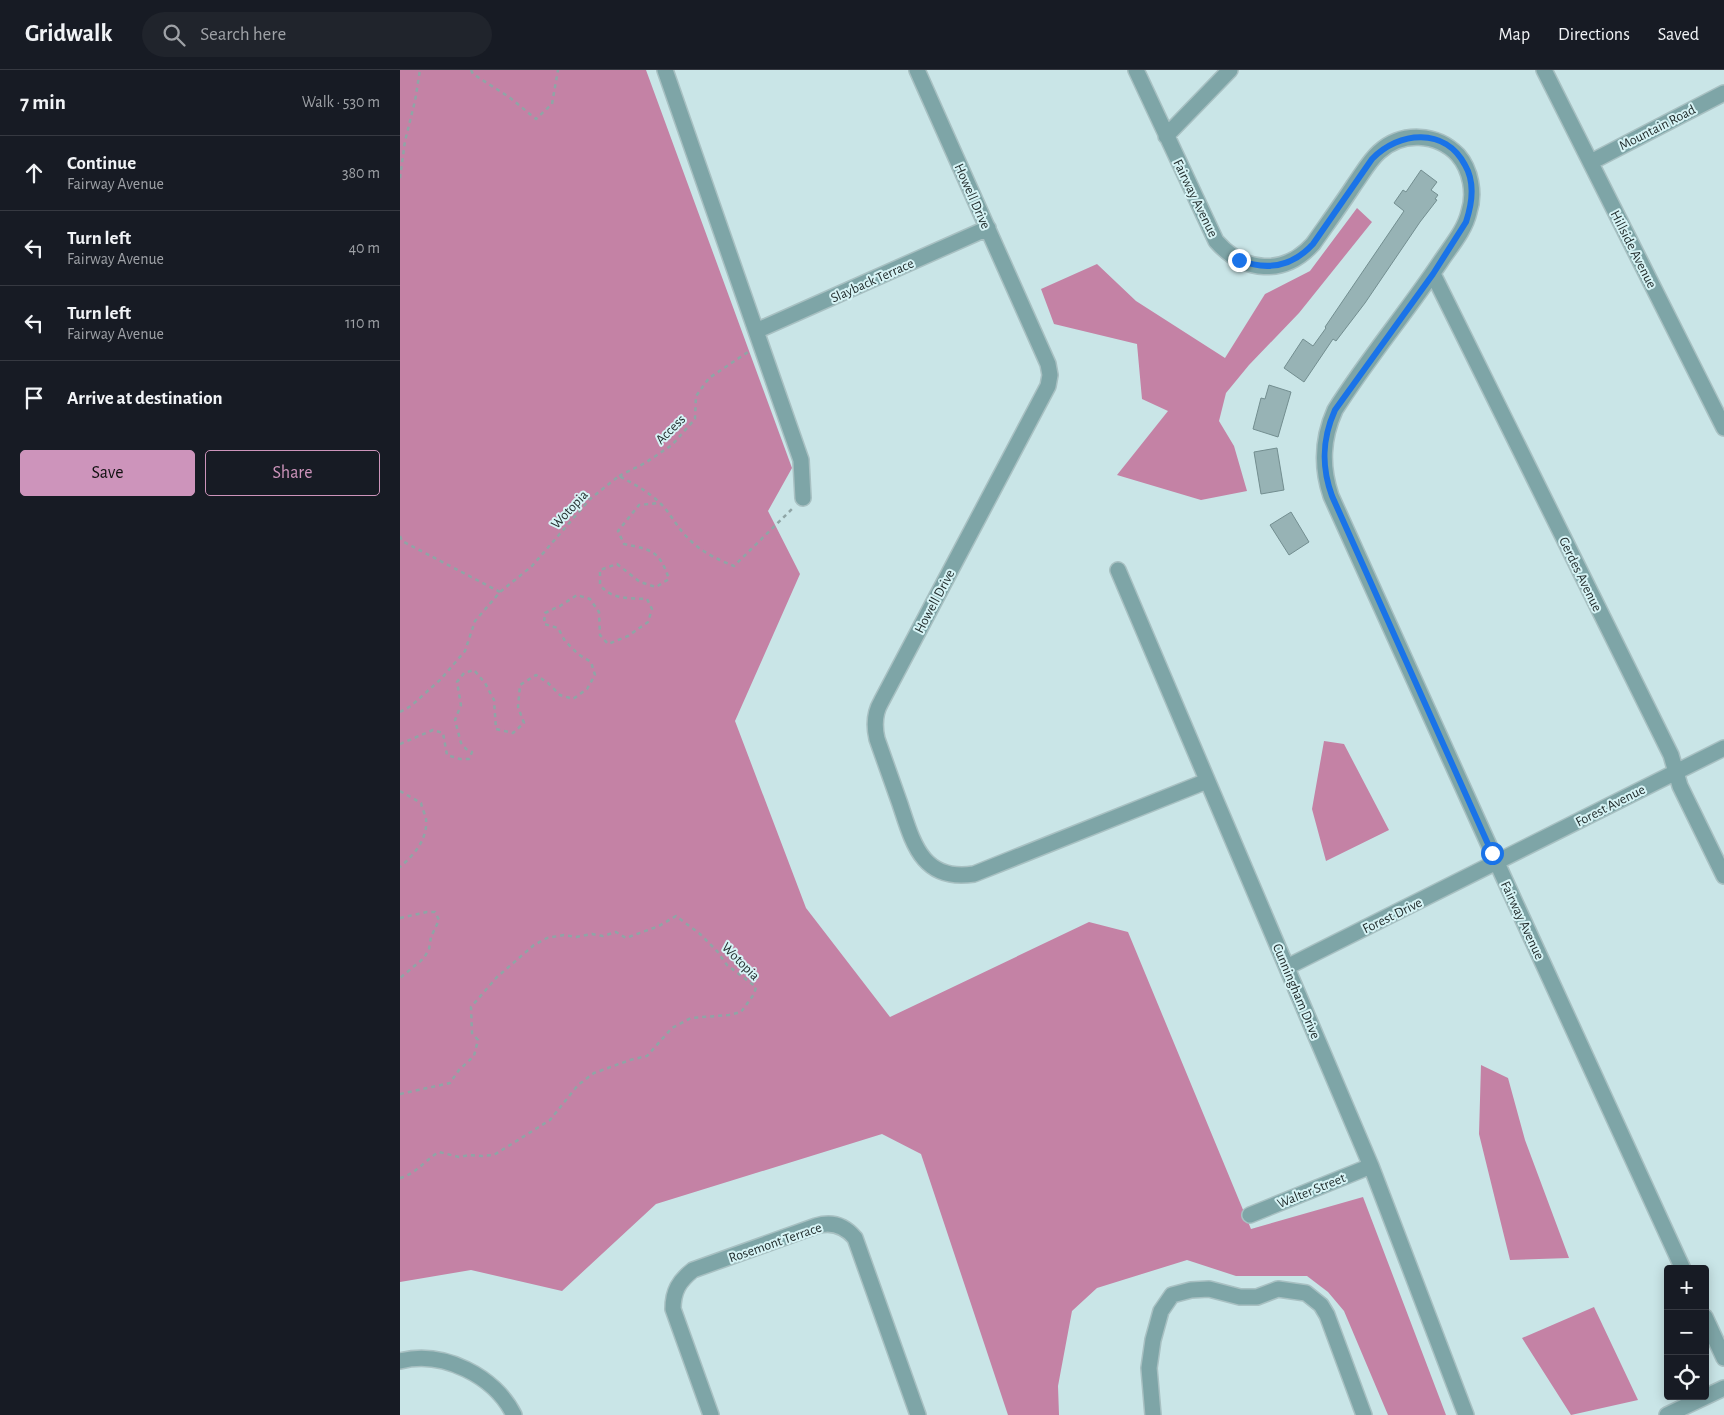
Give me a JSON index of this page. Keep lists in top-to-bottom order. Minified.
{"streets":{"street":["Mountain Road","Howell Drive","Fairway Avenue","Hillside Avenue","Slayback Terrace","Gerdes Avenue","Forest Avenue","Forest Drive","Cunningham Drive","Walter Street","Rosemont Terrace"],"path":["Access","Wotopia"]},"crossings":[["Mountain Road","Hillside Avenue"],["Howell Drive","Slayback Terrace"],["Howell Drive","Cunningham Drive"],["Fairway Avenue","Gerdes Avenue"],["Fairway Avenue","Forest Avenue"],["Fairway Avenue","Forest Drive"],["Access","Wotopia"],["Gerdes Avenue","Forest Avenue"],["Forest Avenue","Forest Drive"],["Forest Drive","Cunningham Drive"],["Cunningham Drive","Walter Street"]],"page":{"header":"Gridwalk","search":"Search here","nav":["Map","Directions","Saved"],"heading":["7 min","Walk · 530 m"],"list":[["Continue","Fairway Avenue","380 m"],["Turn left","Fairway Avenue","40 m"],["Turn left","Fairway Avenue","110 m"],"Arrive at destination"],"buttons":["Save","Share"],"map_buttons":["+","−"]}}
